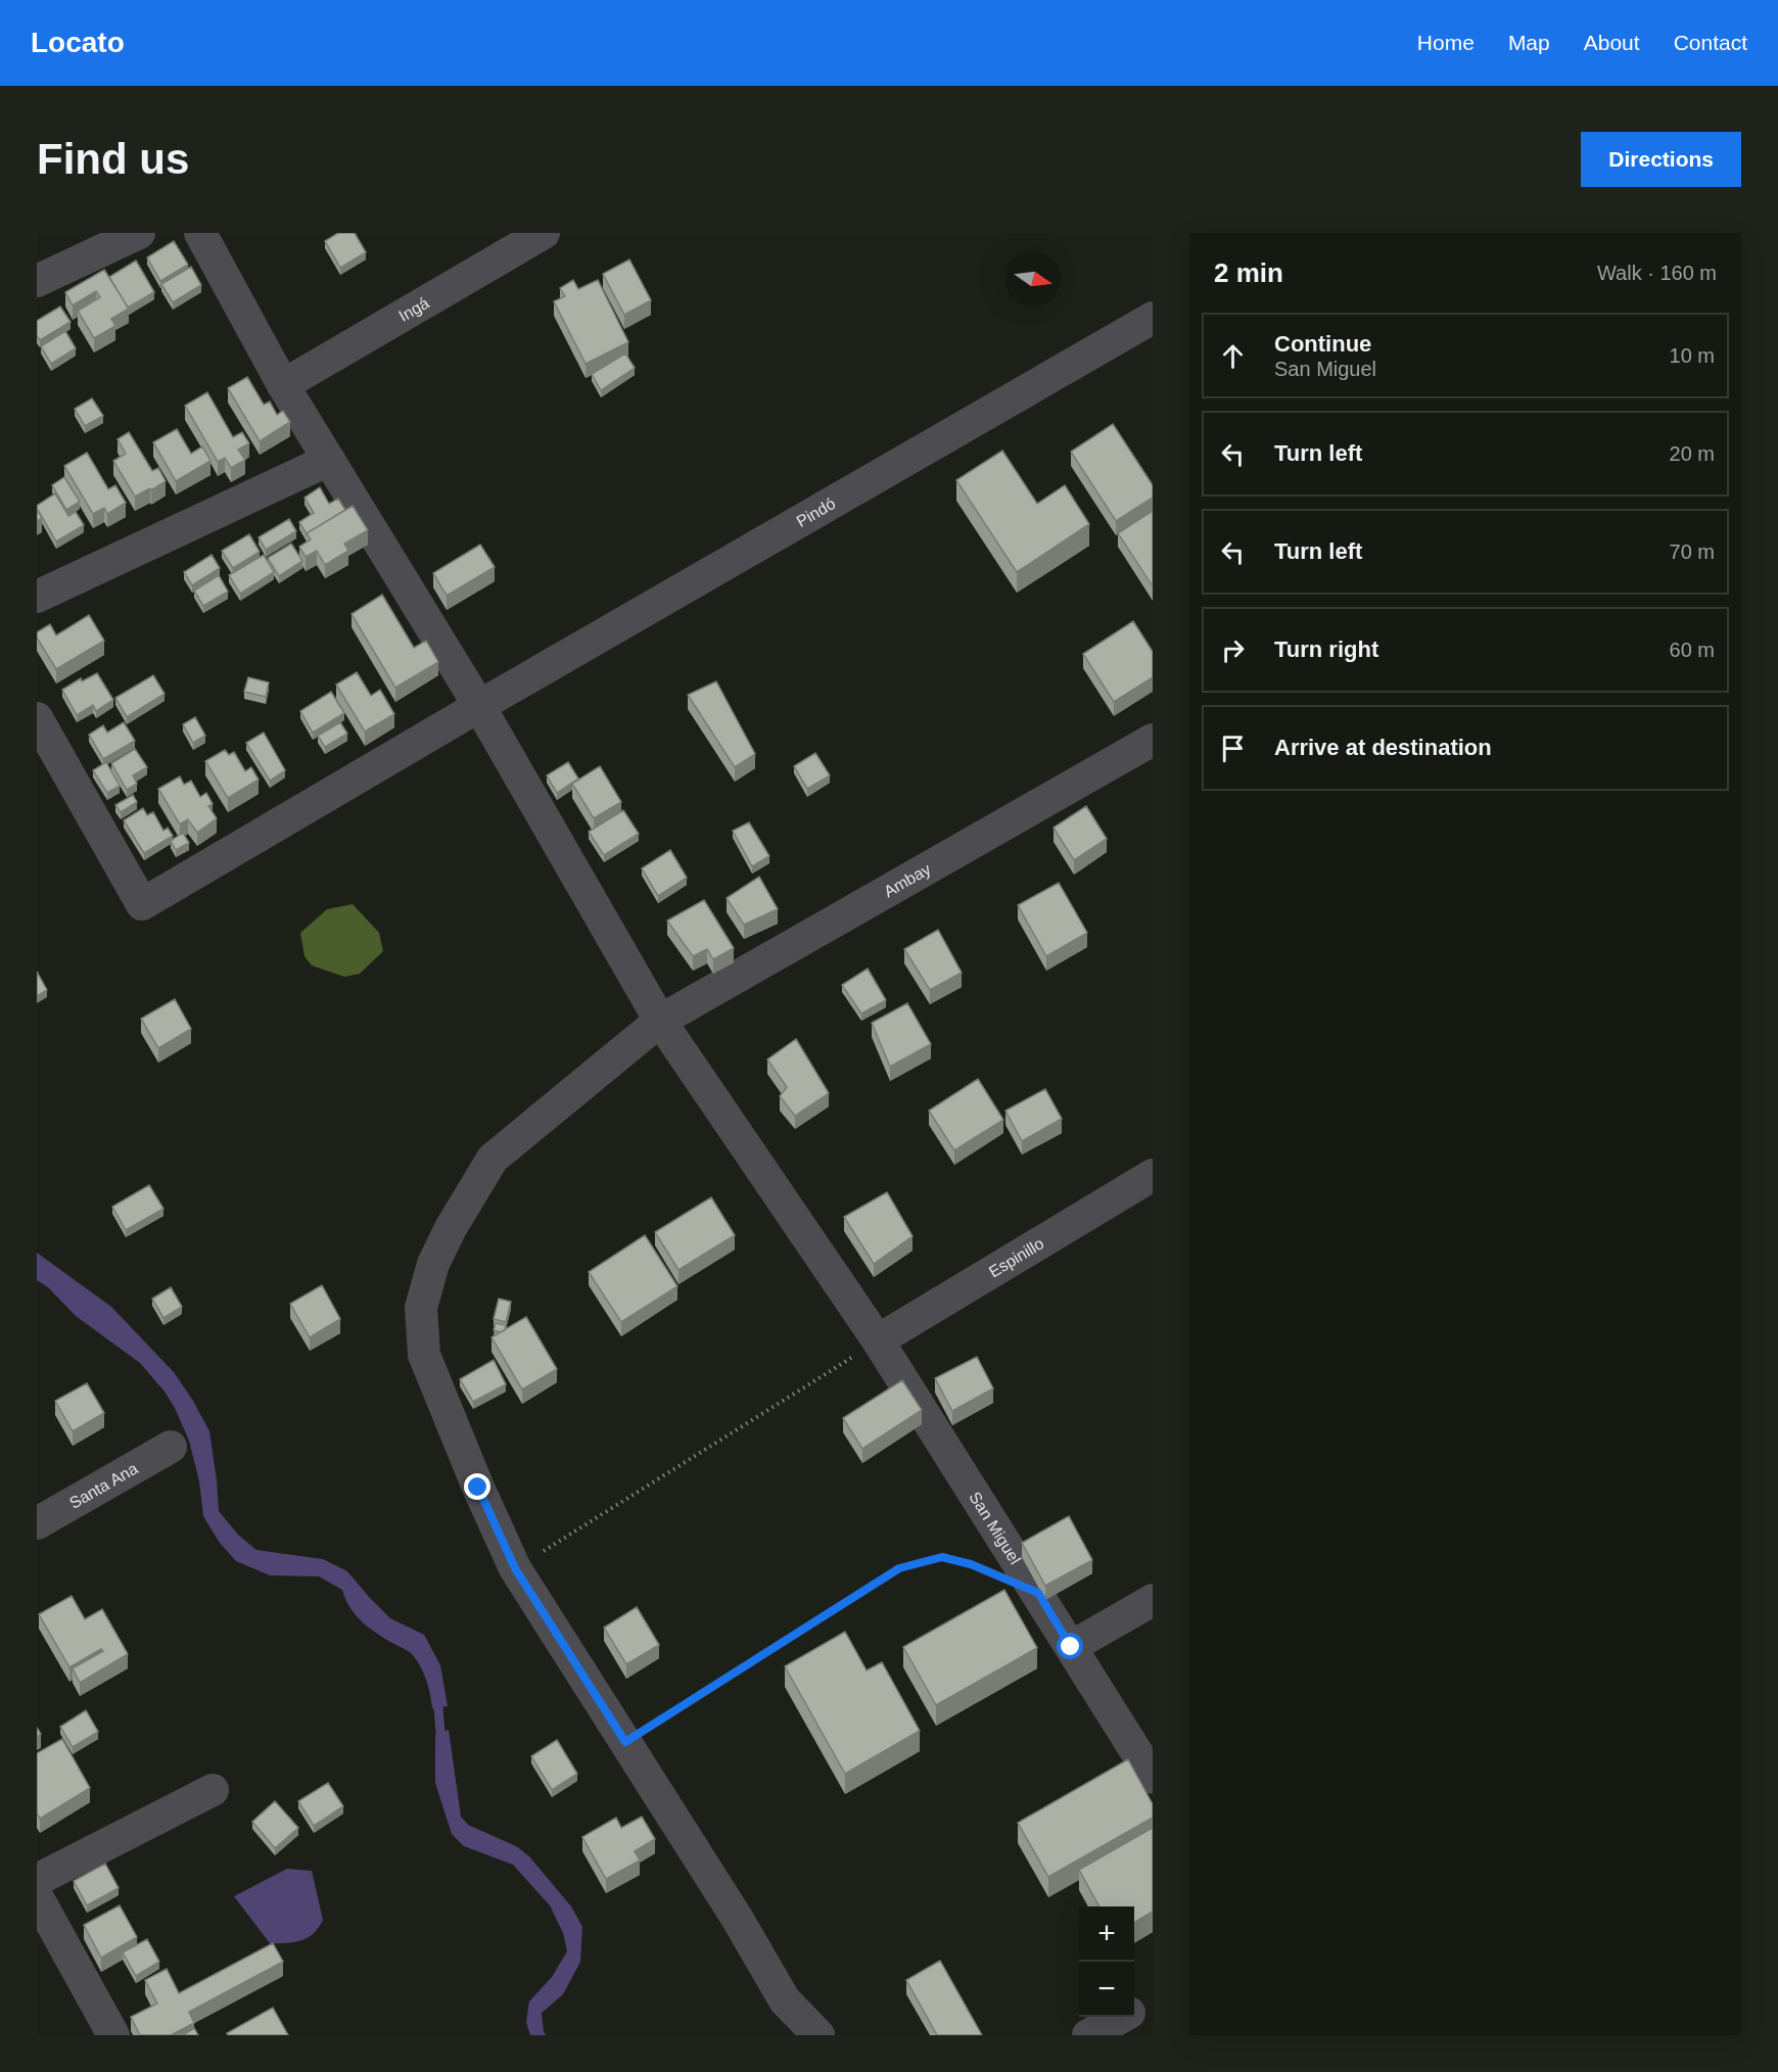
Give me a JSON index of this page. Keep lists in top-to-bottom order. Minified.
{"streets":{"street":["Ingá","Pindó","Ambay","Espinillo","Santa Ana","San Miguel"]},"crossings":[["Ingá","San Miguel"],["Pindó","San Miguel"],["Ambay","San Miguel"],["Espinillo","San Miguel"]],"north":"right","page":{"header":"Locato","nav":["Home","Map","About","Contact"],"buttons":"Directions","title":"Find us","heading":["2 min","Walk · 160 m"],"list":[["Continue","San Miguel","10 m"],["Turn left","20 m"],["Turn left","70 m"],["Turn right","60 m"],"Arrive at destination"],"map_buttons":["+","−"]}}
